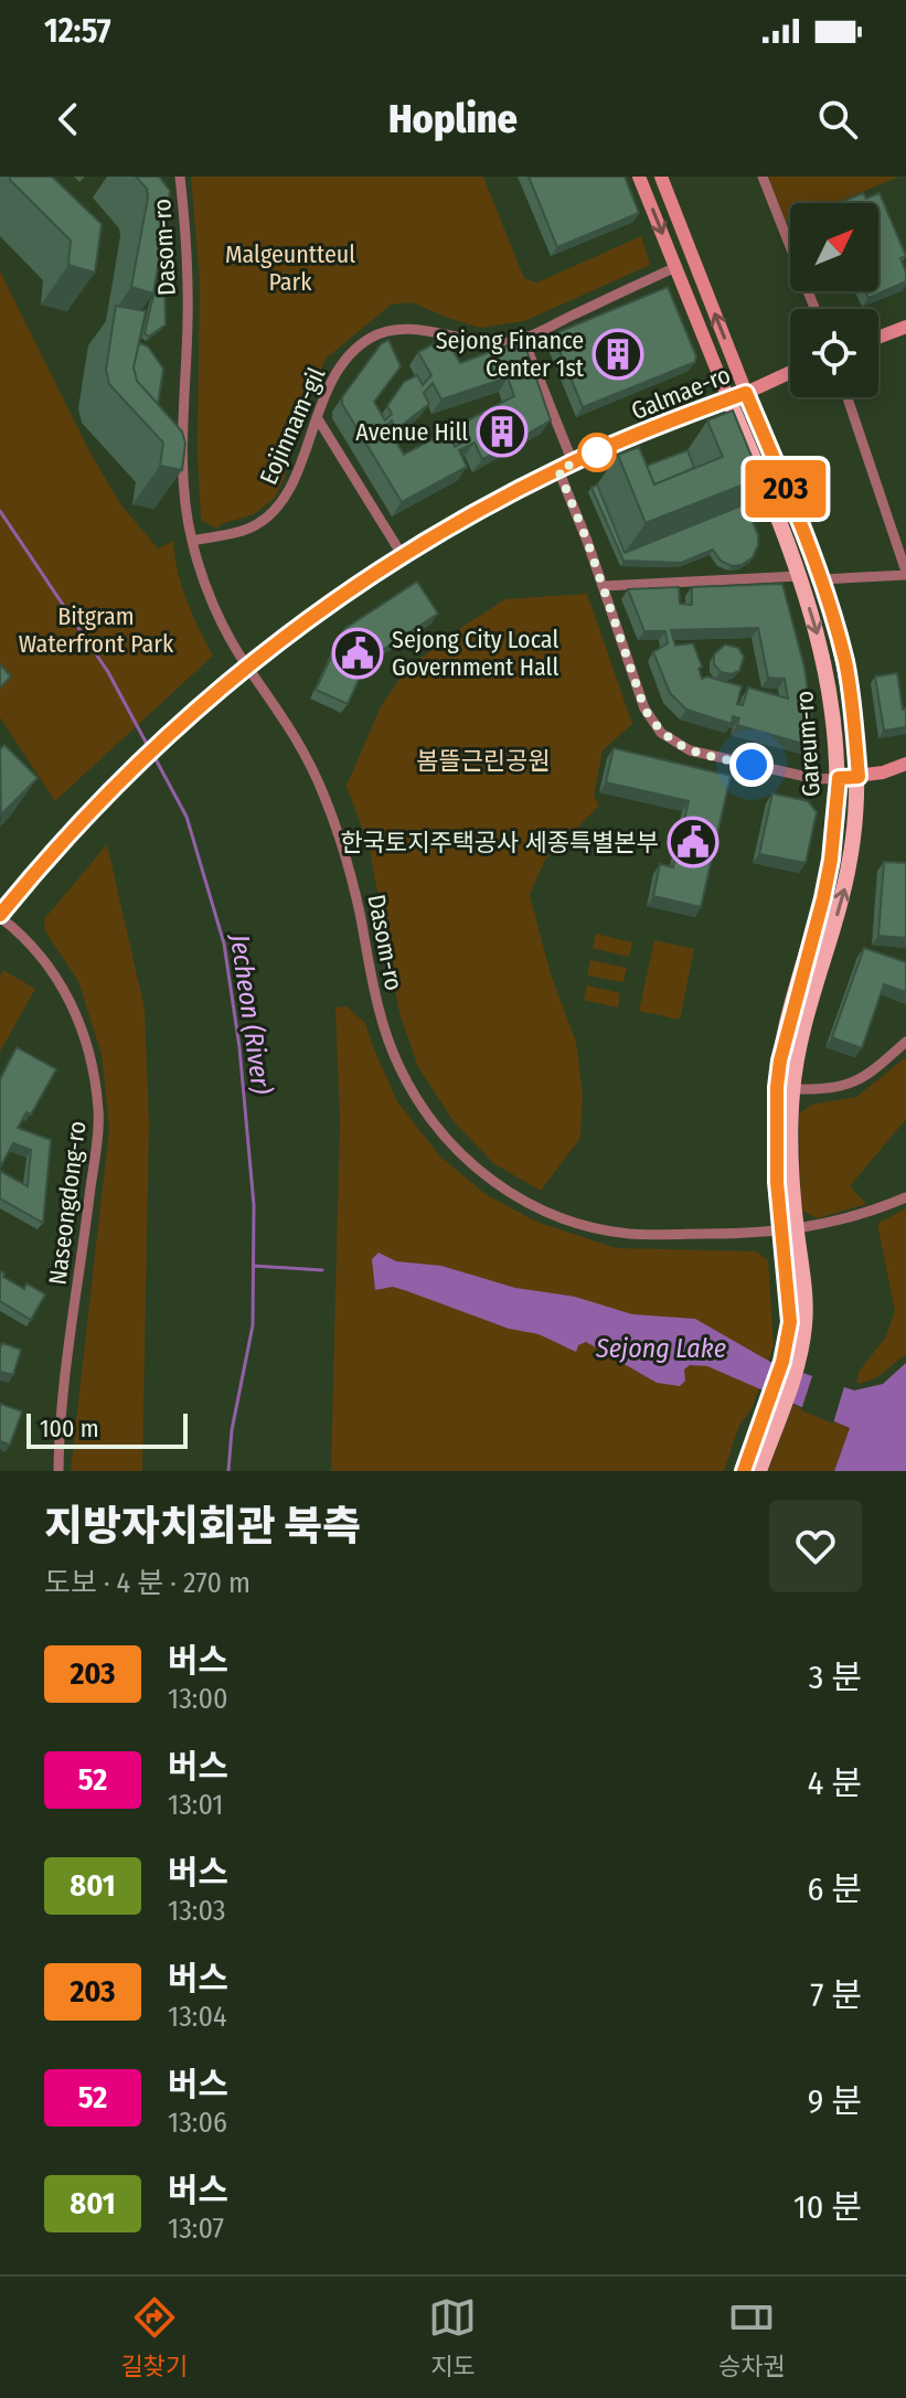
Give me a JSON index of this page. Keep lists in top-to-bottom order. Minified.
{"streets":{"main road":["Galmae-ro","Gareum-ro"],"street":["Dasom-ro","Eojinnam-gil","Naseongdong-ro"]},"crossings":[["Dasom-ro","Galmae-ro"],["Dasom-ro","Eojinnam-gil"],["Dasom-ro","Gareum-ro"],["Galmae-ro","Gareum-ro"],["Galmae-ro","Naseongdong-ro"],["Eojinnam-gil","Gareum-ro"]],"water":["Jecheon (River)","Sejong Lake"],"parks":["Malgeuntteul Park","Bitgram Waterfront Park","봄뜰근린공원"],"places":{"building":["Sejong Finance Center 1st","Avenue Hill"],"public building":["Sejong City Local Government Hall","한국토지주택공사 세종특별본부"]},"lines":["bus line 203"],"scale_bar":"100 m","north":"top right","page":{"status":"12:57","header":"Hopline","on_map":"203","scale":"100 m","heading":["지방자치회관 북측","도보 · 4 분 · 270 m"],"list":[{"mark":"203","name":"버스","note":"13:00","value":"3 분"},{"mark":"52","name":"버스","note":"13:01","value":"4 분"},{"mark":"801","name":"버스","note":"13:03","value":"6 분"},{"mark":"203","name":"버스","note":"13:04","value":"7 분"},{"mark":"52","name":"버스","note":"13:06","value":"9 분"},{"mark":"801","name":"버스","note":"13:07","value":"10 분"}],"tabs":["길찾기","지도","승차권"]}}
